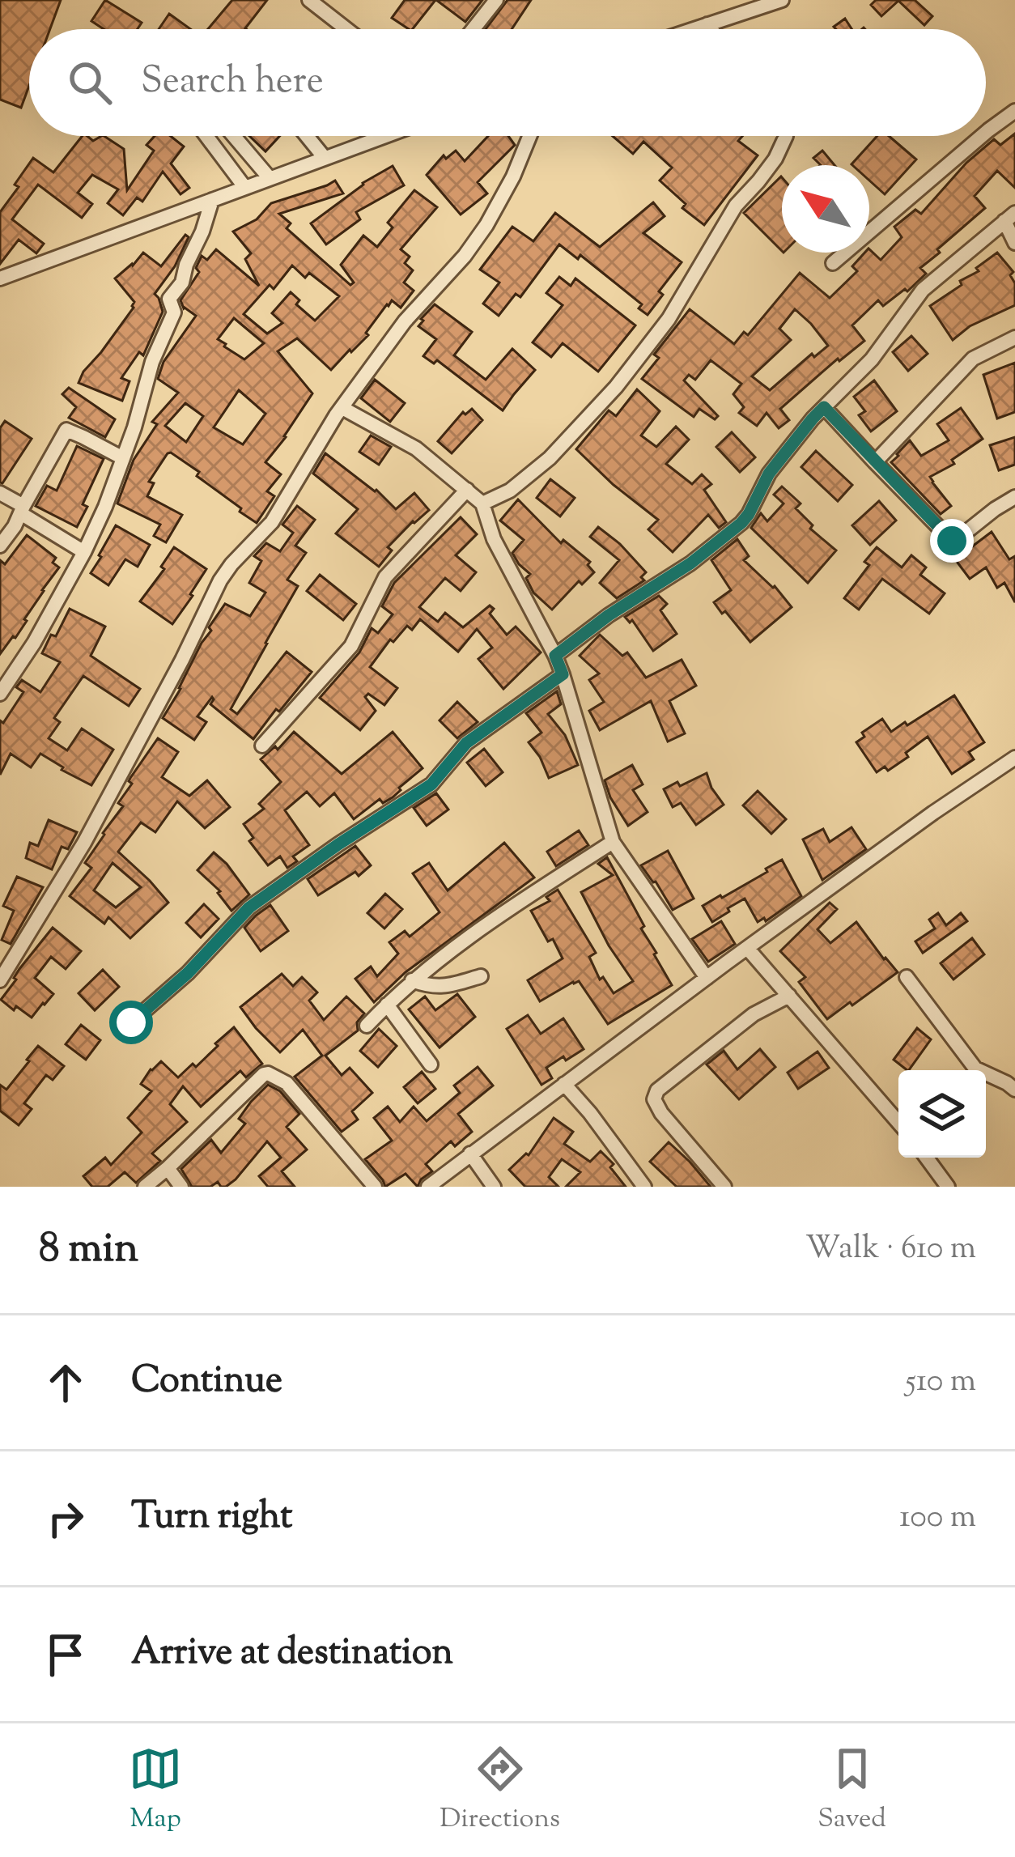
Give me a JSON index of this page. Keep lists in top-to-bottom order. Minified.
{"north":"top left","page":{"search":"Search here","heading":["8 min","Walk · 610 m"],"list":[["Continue","510 m"],["Turn right","100 m"],"Arrive at destination"],"nav":["Map","Directions","Saved"]}}
